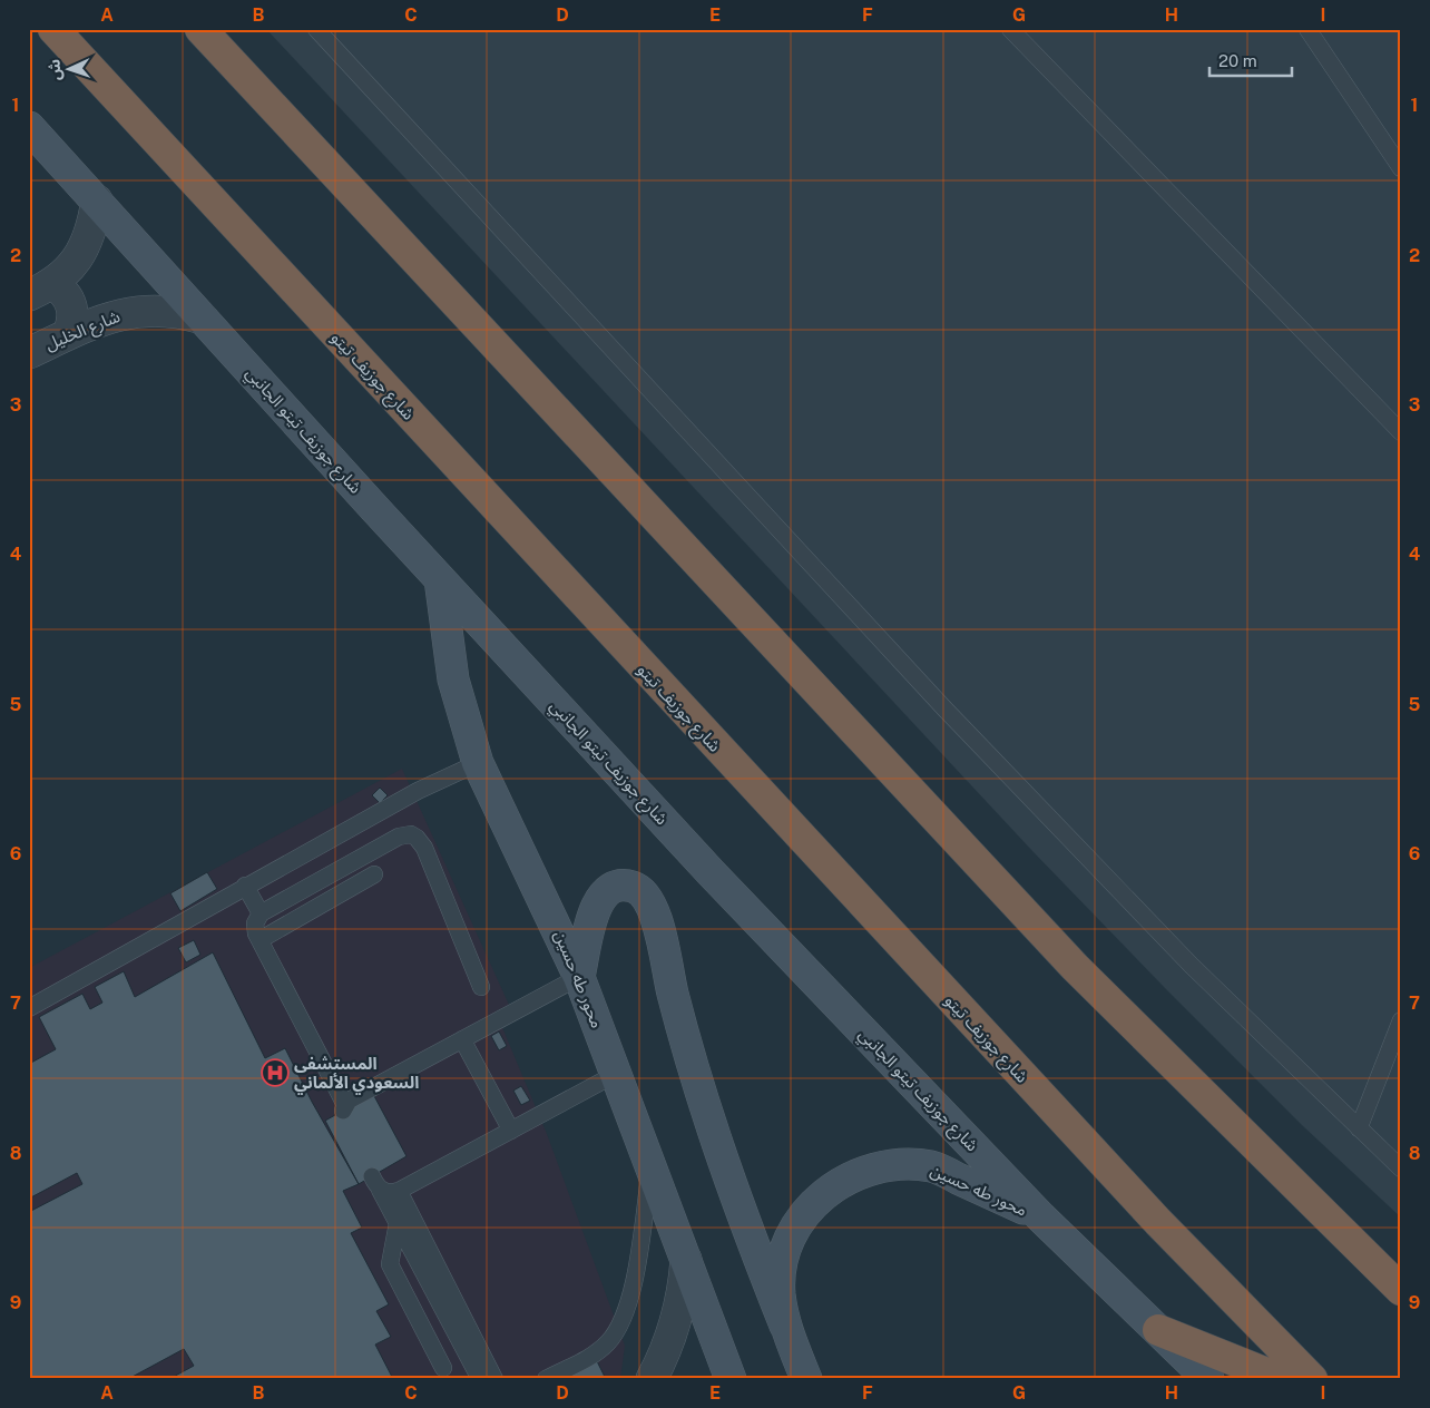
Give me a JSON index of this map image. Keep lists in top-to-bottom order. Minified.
{"streets":{"highway":["شارع جوزيف تيتو"],"street":["شارع الخليل","شارع جوزيف تيتو الجانبي","محور طه حسين"]},"crossings":[["شارع الخليل","شارع جوزيف تيتو الجانبي"],["شارع جوزيف تيتو الجانبي","محور طه حسين"]],"places":{"hospital":["المستشفى السعودي الألماني"]},"scale_bar":"20 m","north":"left","grid":{"columns":["A","B","C","D","E","F","G","H","I"],"rows":["1","2","3","4","5","6","7","8","9"]}}
